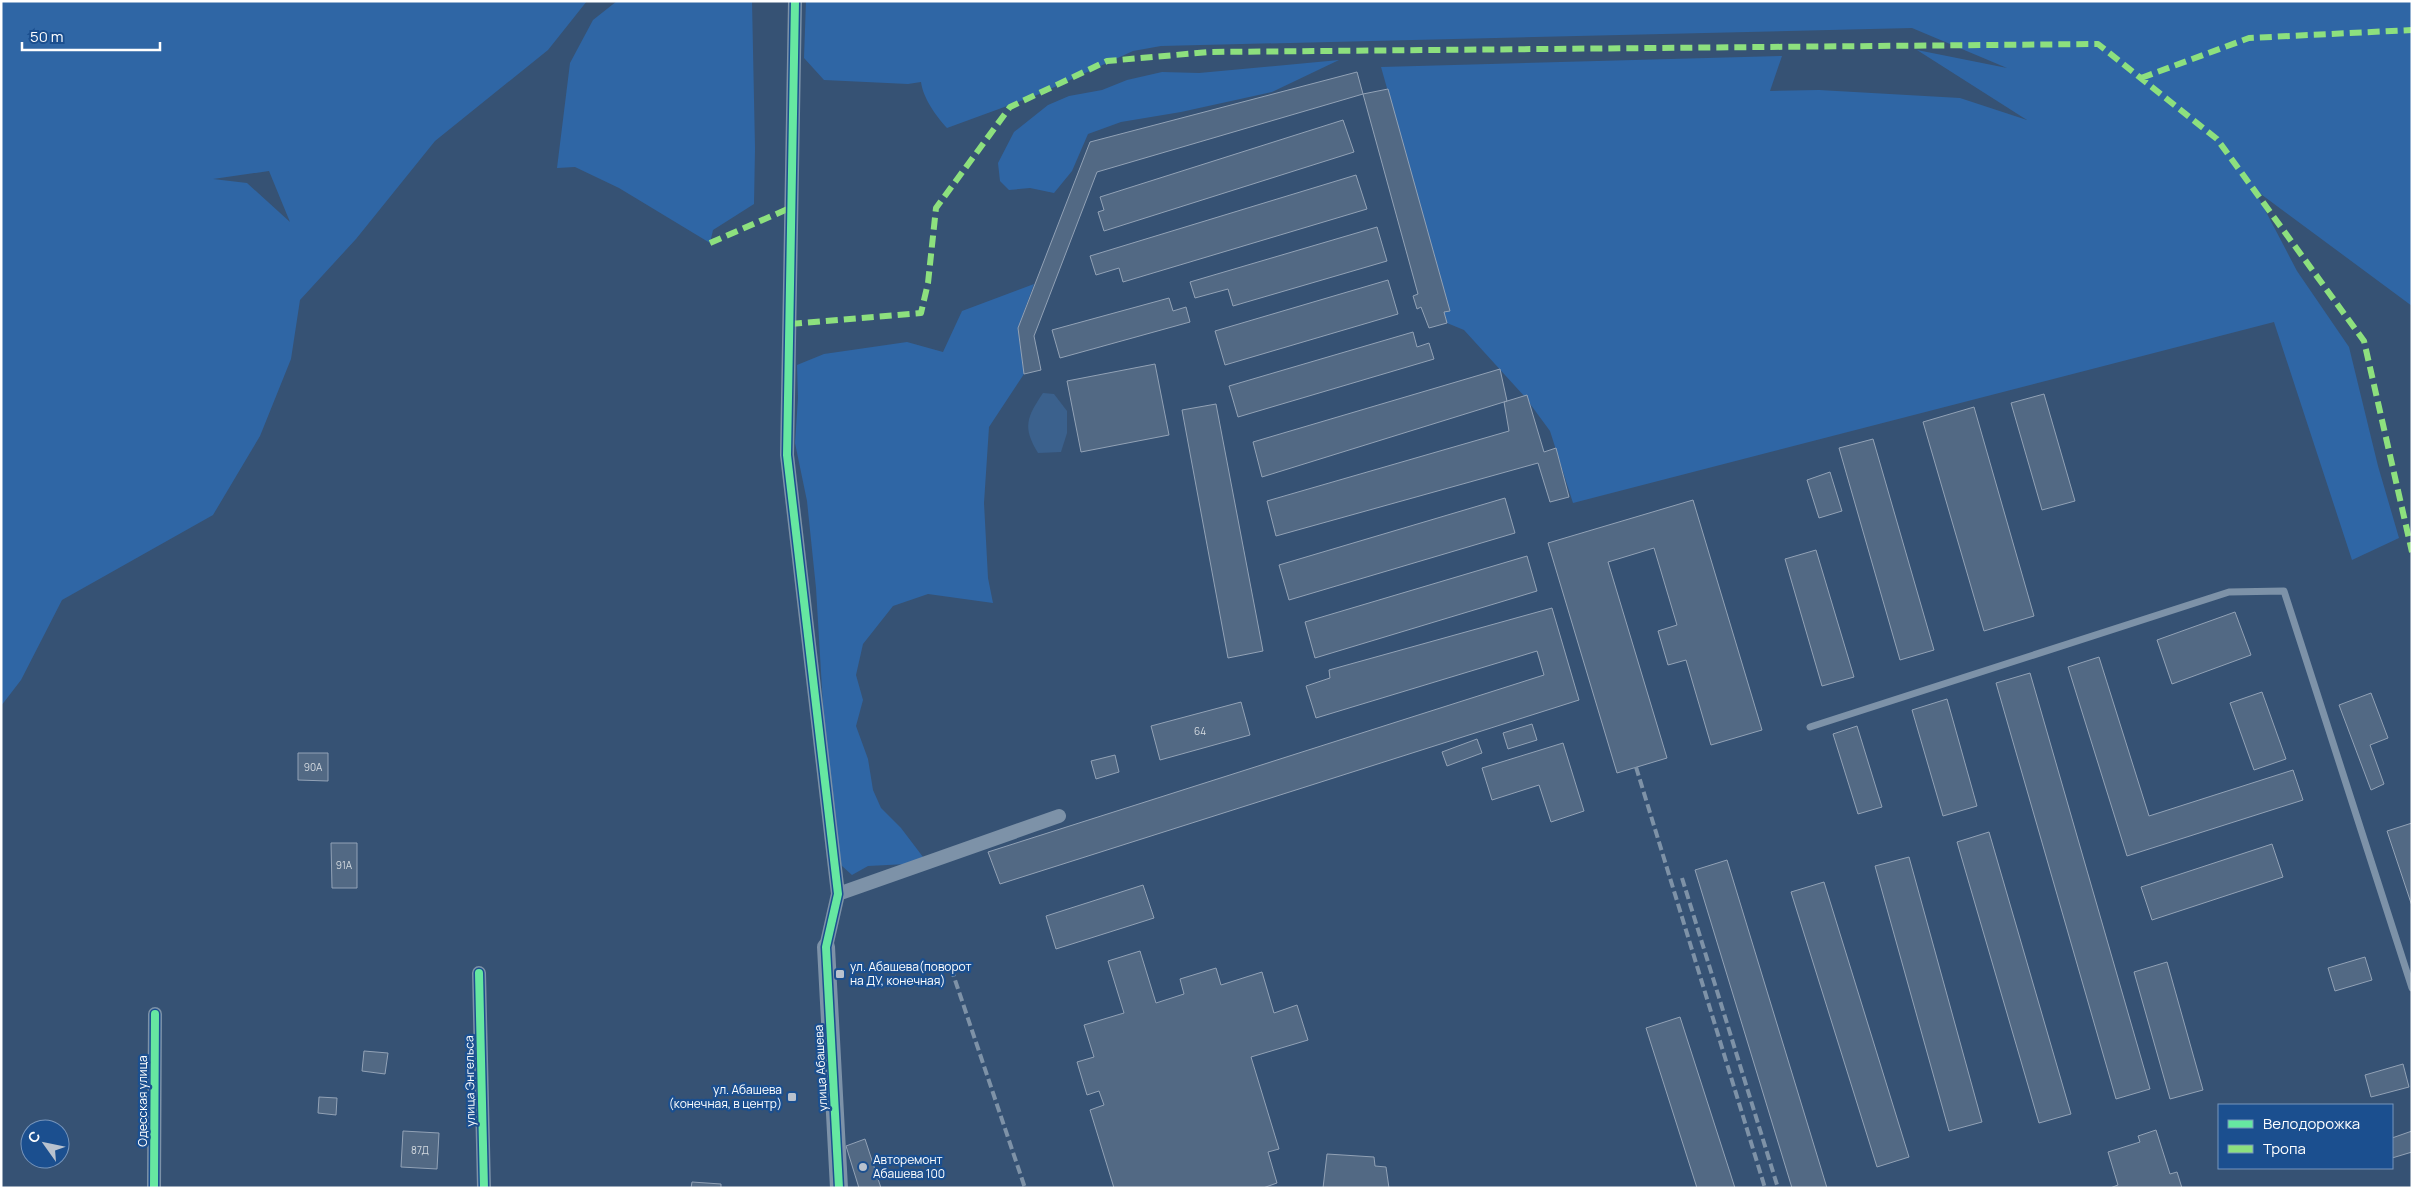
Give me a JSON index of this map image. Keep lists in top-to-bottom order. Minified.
{"streets":{"street":["улица Абашева","улица Энгельса","Одесская улица"]},"places":{"transit":["ул. Абашева(поворот на ДУ, конечная)","ул. Абашева (конечная, в центр)"],"other":["Авторемонт Абашева 100"]},"house_numbers":["64","90А","91А","87Д"],"legend":["Велодорожка","Тропа"],"scale_bar":"50 m","north":"top left"}
